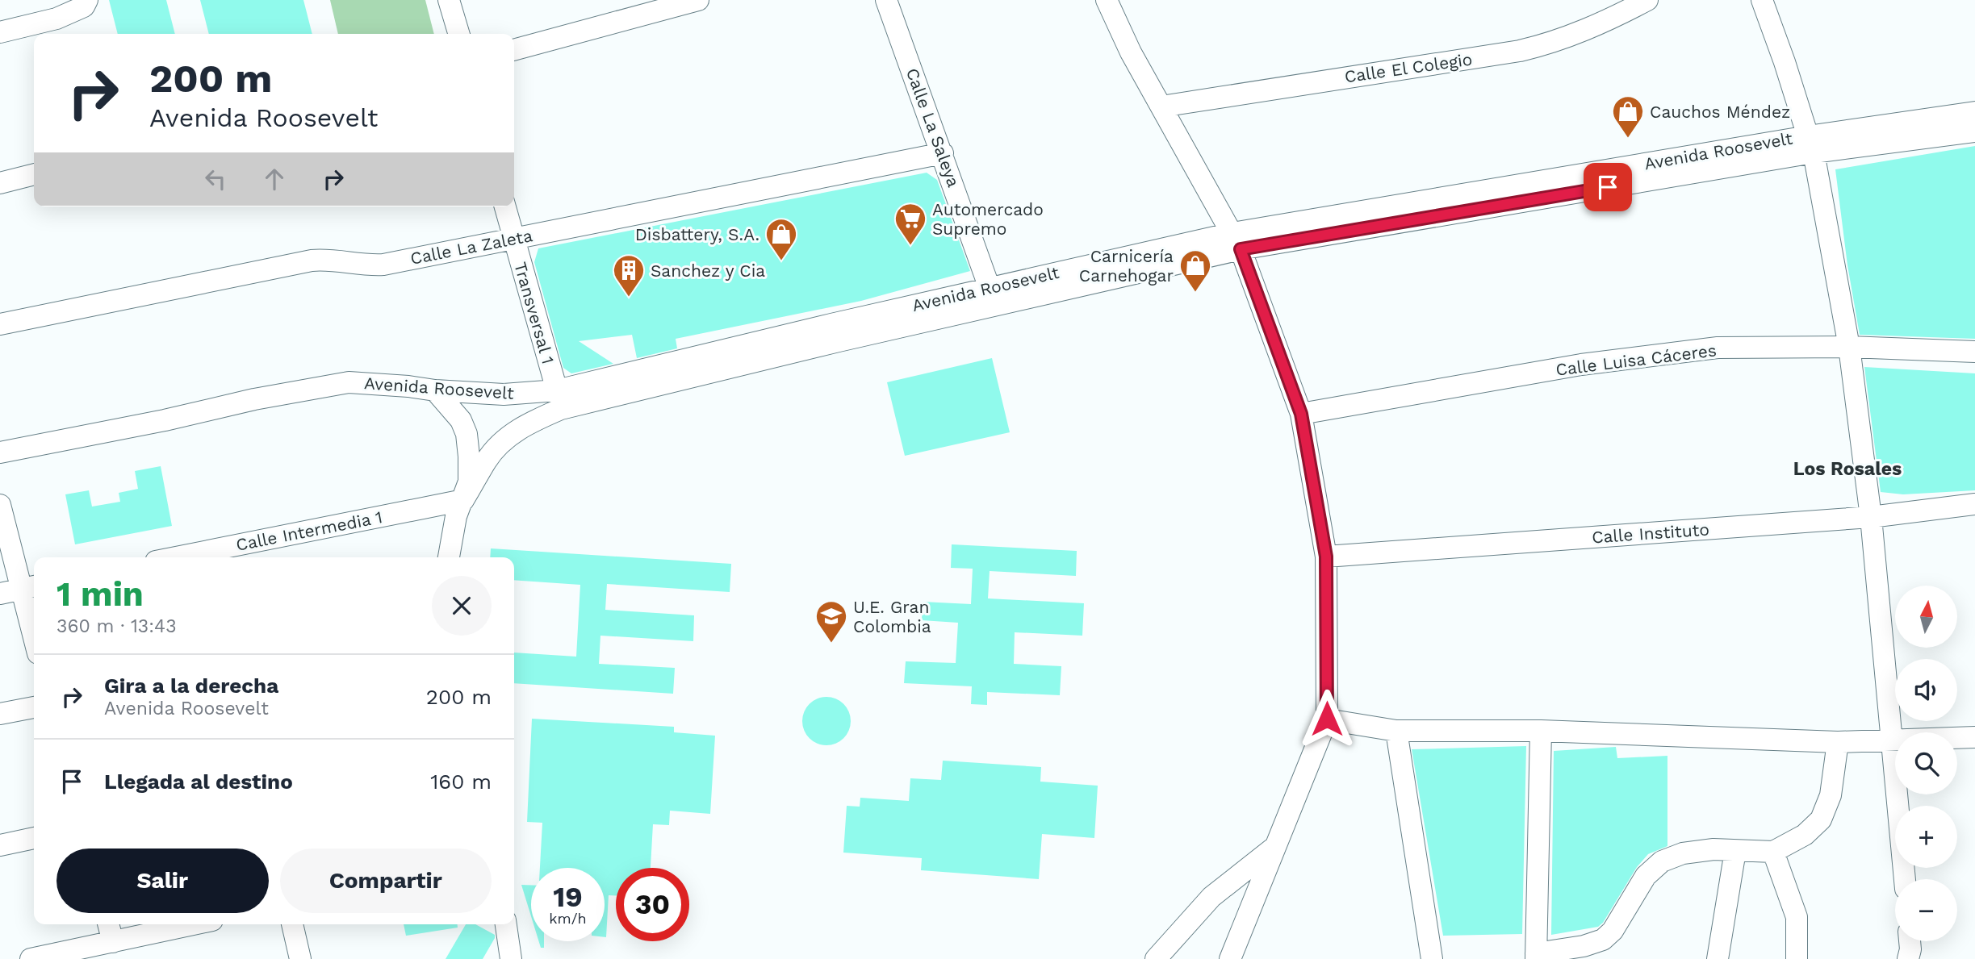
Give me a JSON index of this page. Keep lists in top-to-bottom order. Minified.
{"streets":{"street":["Calle El Colegio","Calle La Saleya","Avenida Roosevelt","Calle La Zaleta","Transversal 1","Calle Luisa Cáceres","Calle Intermedia 1","Calle Instituto"]},"crossings":[["Calle La Saleya","Avenida Roosevelt"],["Calle La Saleya","Calle La Zaleta"],["Avenida Roosevelt","Transversal 1"],["Avenida Roosevelt","Calle Intermedia 1"],["Calle La Zaleta","Transversal 1"]],"districts":["Los Rosales"],"places":{"shop":["Cauchos Méndez","Disbattery, S.A.","Carnicería Carnehogar"],"supermarket":["Automercado Supremo"],"building":["Sanchez y Cia"],"school or university":["U.E. Gran Colombia"]},"north":"top","page":{"turn":["200 m","Avenida Roosevelt"],"heading":["1 min","360 m · 13:43"],"map_buttons":["+","−"],"list":[{"name":"Gira a la derecha","note":"Avenida Roosevelt","value":"200 m"},{"name":"Llegada al destino","value":"160 m"}],"buttons":["Salir","Compartir"],"speed":"19 km/h","limit":"30"}}
